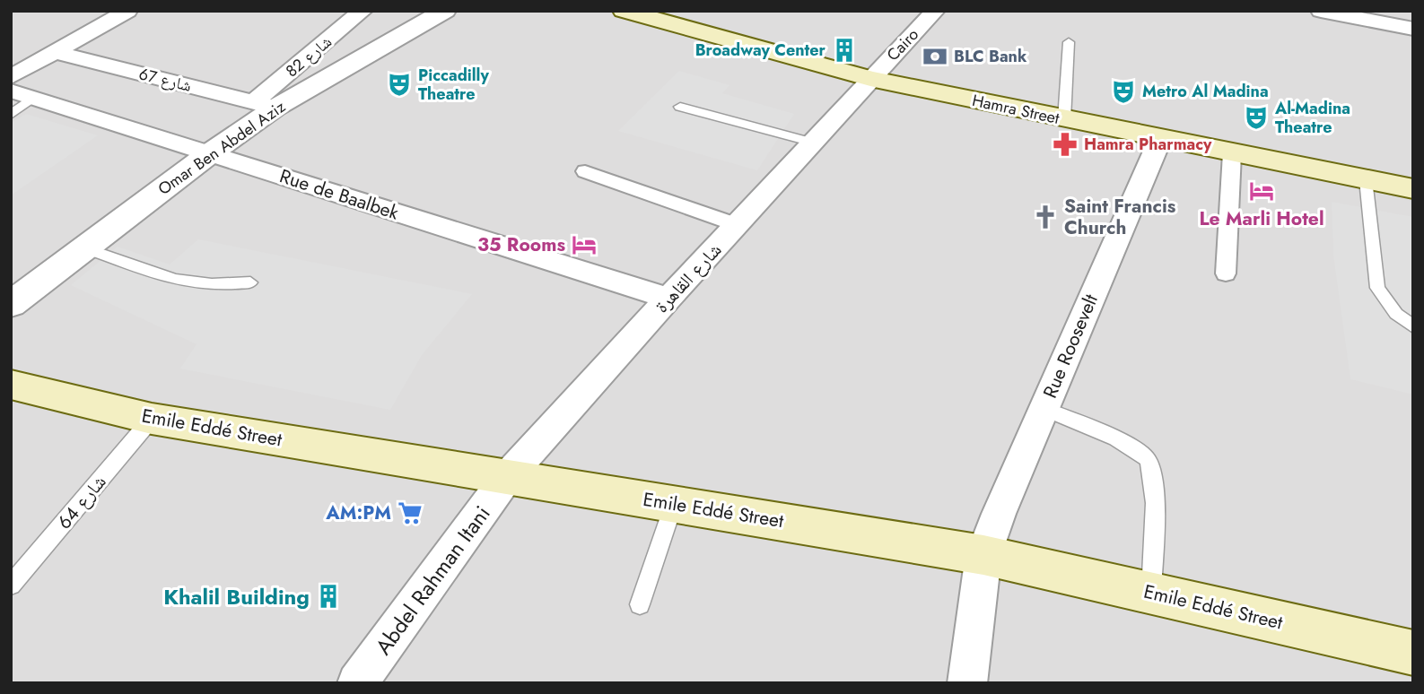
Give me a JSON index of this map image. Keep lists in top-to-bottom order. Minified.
{"streets":{"main road":["Hamra Street","Emile Eddé Street"],"street":["Cairo","شارع 82","شارع 67","Omar Ben Abdel Aziz","Rue de Baalbek","شارع القاهرة","Rue Roosevelt","Abdel Rahman Itani"],"lane":["شارع 64"]},"crossings":[["Cairo","Hamra Street"],["Cairo","شارع القاهرة"],["شارع 82","شارع 67"],["شارع 82","Omar Ben Abdel Aziz"],["شارع 67","Omar Ben Abdel Aziz"],["Hamra Street","شارع القاهرة"],["Hamra Street","Rue Roosevelt"],["Omar Ben Abdel Aziz","Rue de Baalbek"],["Rue de Baalbek","شارع القاهرة"],["شارع القاهرة","Emile Eddé Street"],["شارع القاهرة","Abdel Rahman Itani"],["Rue Roosevelt","Emile Eddé Street"],["Emile Eddé Street","شارع 64"],["Emile Eddé Street","Abdel Rahman Itani"]],"places":{"building":["Broadway Center","Khalil Building"],"bank":["BLC Bank"],"theatre":["Piccadilly Theatre","Metro Al Madina","Al-Madina Theatre"],"pharmacy":["Hamra Pharmacy"],"hotel":["Le Marli Hotel","35 Rooms"],"church":["Saint Francis Church"],"supermarket":["AM:PM"]}}
